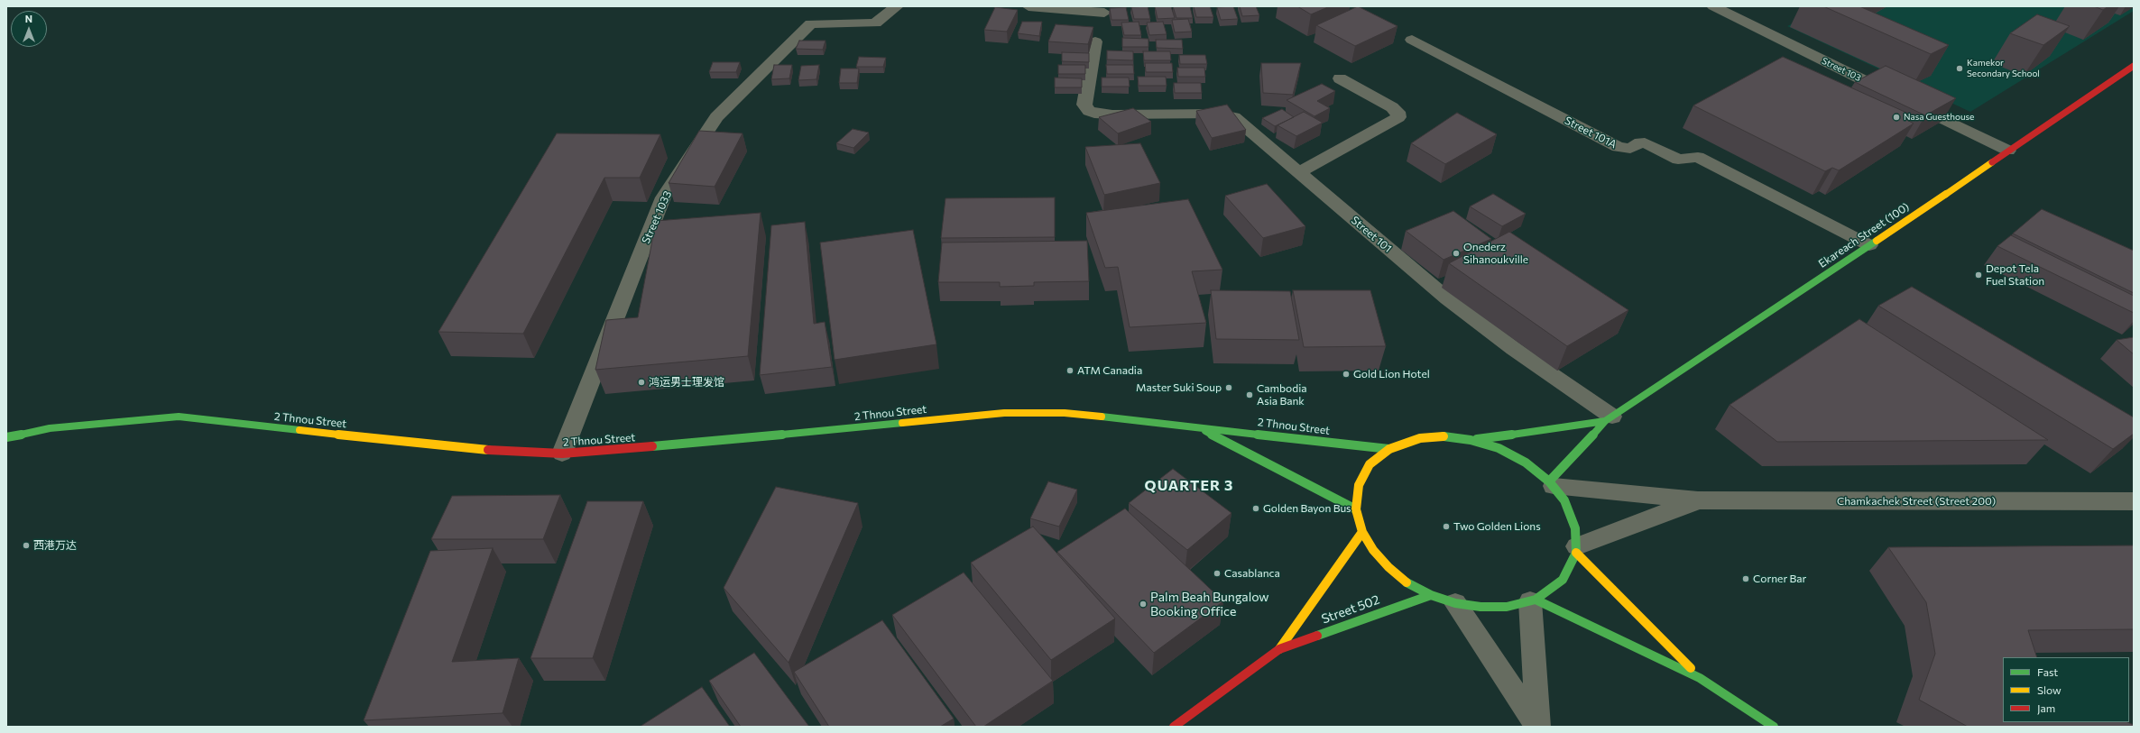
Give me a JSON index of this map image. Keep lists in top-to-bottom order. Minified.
{"streets":{"main road":["Ekareach Street (100)","2 Thnou Street","Street 502"],"street":["Street 103","Street 101A","Street 1033","Street 101","Chamkachek Street (Street 200)"]},"crossings":[["Street 103","Ekareach Street (100)"],["Street 101A","Ekareach Street (100)"],["Street 1033","2 Thnou Street"],["Street 101","Ekareach Street (100)"]],"districts":["QUARTER 3"],"places":["Kamekor Secondary School","Nasa Guesthouse","Onederz Sihanoukville","Depot Tela Fuel Station","ATM Canadia","Gold Lion Hotel","鸿运男士理发馆","Master Suki Soup","Cambodia Asia Bank","Golden Bayon Bus","Two Golden Lions","西港万达","Casablanca","Corner Bar","Palm Beah Bungalow Booking Office"],"legend":["Fast","Slow","Jam"],"north":"top"}
